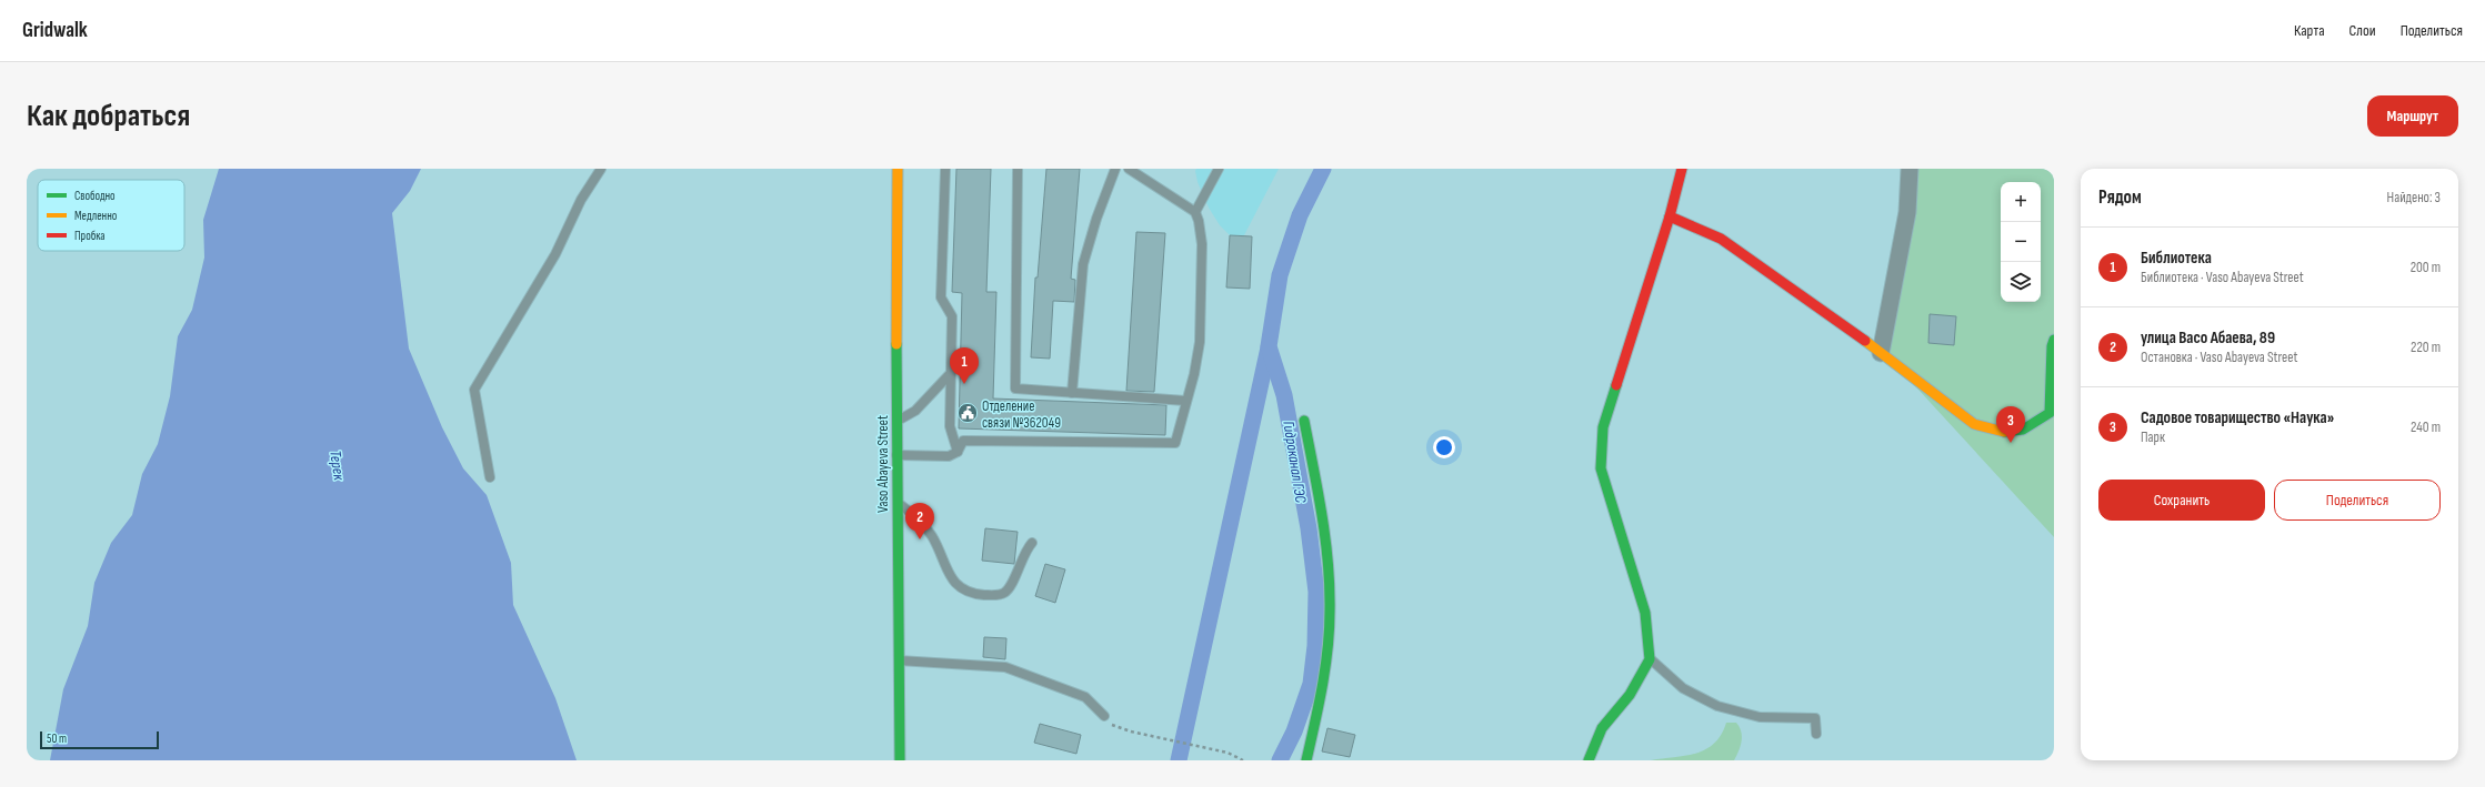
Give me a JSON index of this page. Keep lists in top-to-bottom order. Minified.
{"streets":{"street":["Vaso Abayeva Street"]},"water":["Гидроканал ГЭС","Терек"],"places":{"public building":["Отделение связи №362049"]},"legend":["Свободно","Медленно","Пробка"],"scale_bar":"50 m","page":{"header":"Gridwalk","nav":["Карта","Слои","Поделиться"],"buttons":["Маршрут",["Сохранить","Поделиться"]],"title":"Как добраться","heading":["Рядом","Найдено: 3"],"map_buttons":["+","−"],"list":[{"mark":"1","name":"Библиотека","note":"Библиотека · Vaso Abayeva Street","value":"200 m"},{"mark":"2","name":"улица Васо Абаева, 89","note":"Остановка · Vaso Abayeva Street","value":"220 m"},{"mark":"3","name":"Садовое товарищество «Наука»","note":"Парк","value":"240 m"}],"pins":["1","3","2"],"scale":"50 m"}}
